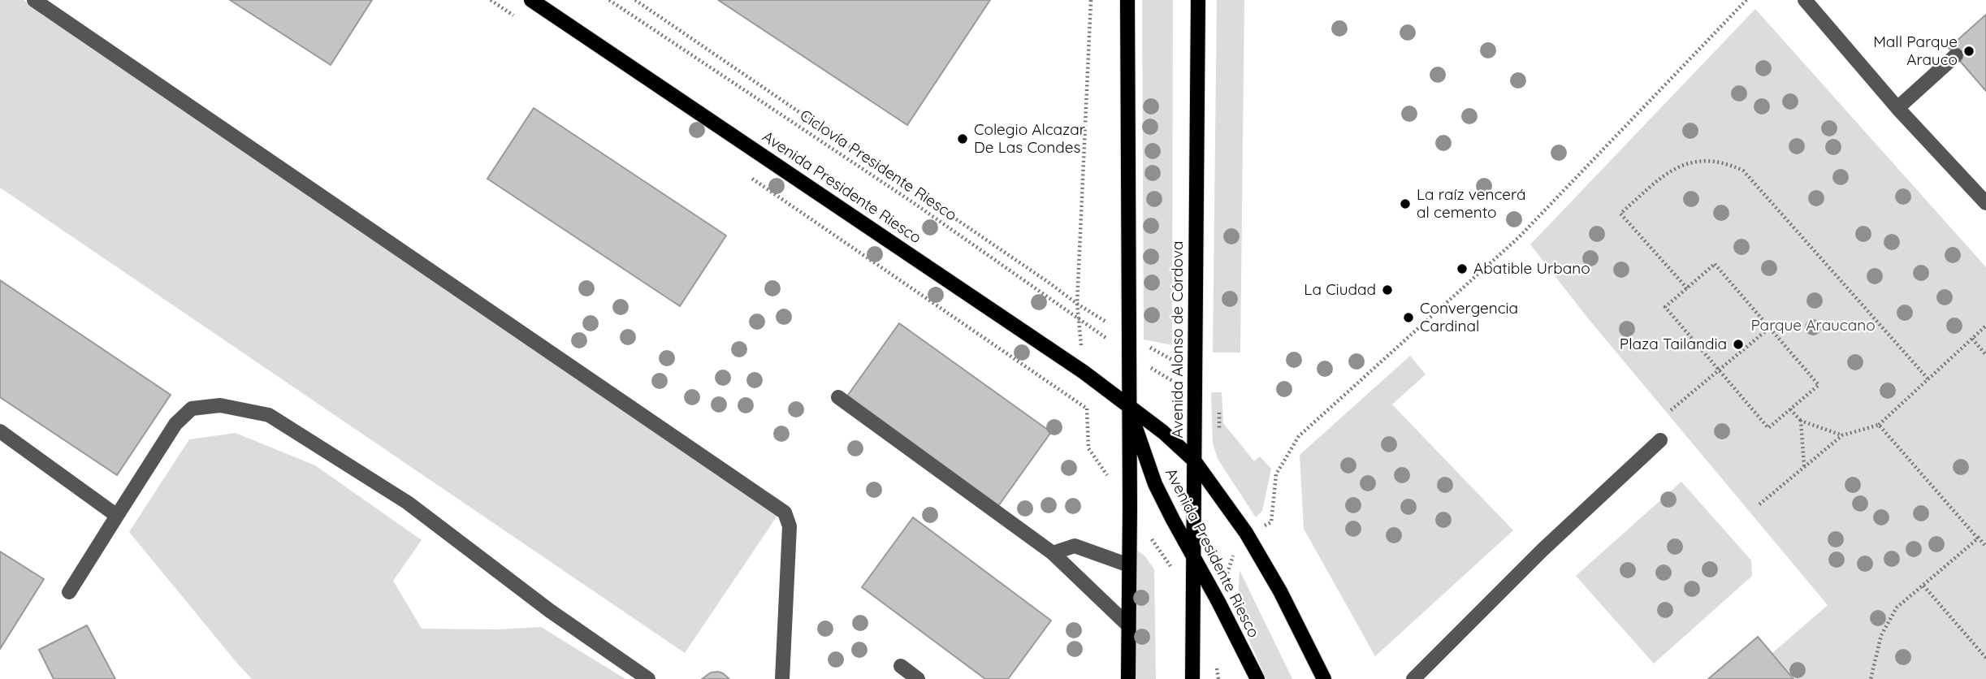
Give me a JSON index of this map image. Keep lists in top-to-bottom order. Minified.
{"streets":{"main road":["Avenida Presidente Riesco","Avenida Alonso de Córdova"],"path":["Ciclovía Presidente Riesco"]},"crossings":[["Avenida Presidente Riesco","Avenida Alonso de Córdova"]],"parks":["Parque Araucano"],"places":["Mall Parque Arauco","Colegio Alcazar De Las Condes","La raíz vencerá al cemento","Abatible Urbano","La Ciudad","Convergencia Cardinal","Plaza Tailandia"]}
